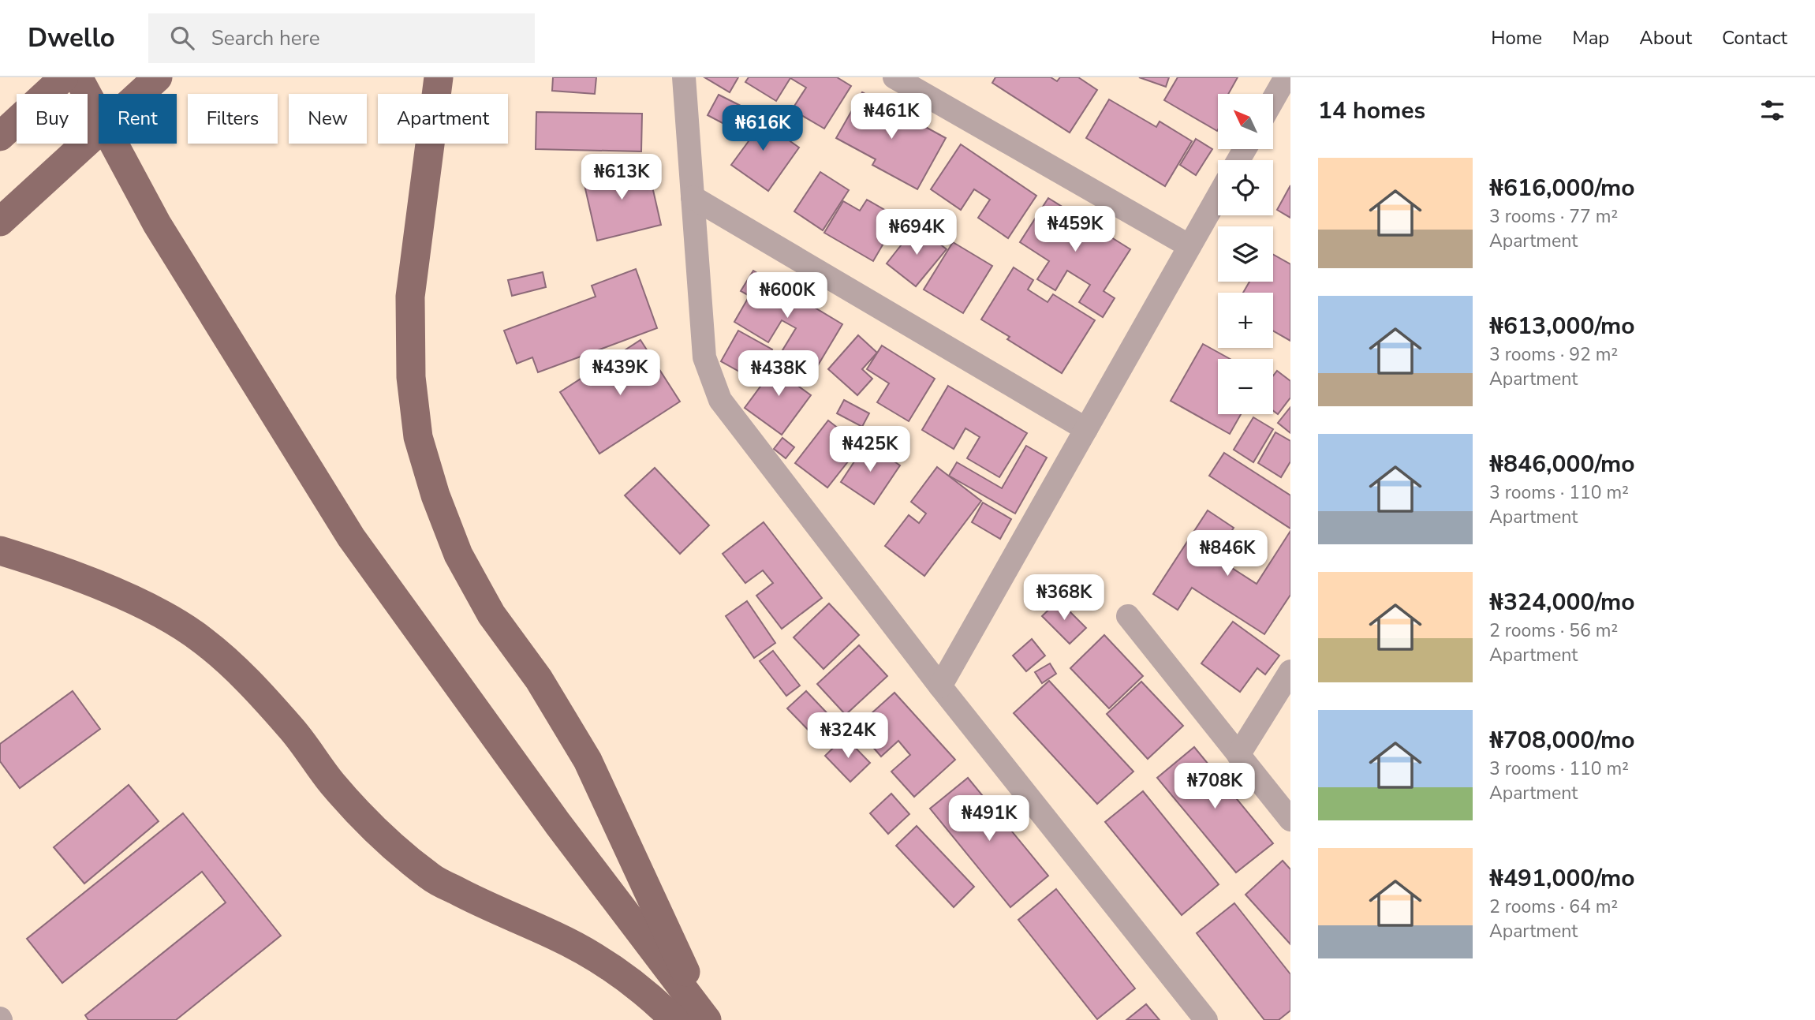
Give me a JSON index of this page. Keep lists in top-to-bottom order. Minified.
{"north":"top left","page":{"header":"Dwello","search":"Search here","nav":["Home","Map","About","Contact"],"heading":"14 homes","price":["₦461K","₦616K","₦613K","₦459K","₦694K","₦600K","₦439K","₦438K","₦425K","₦846K","₦368K","₦324K","₦708K","₦491K"],"map_buttons":["+","−"],"chip":["Buy","Rent","Filters","New","Apartment"],"list":[{"name":"₦616,000/mo","note":"3 rooms · 77 m² · Apartment"},{"name":"₦613,000/mo","note":"3 rooms · 92 m² · Apartment"},{"name":"₦846,000/mo","note":"3 rooms · 110 m² · Apartment"},{"name":"₦324,000/mo","note":"2 rooms · 56 m² · Apartment"},{"name":"₦708,000/mo","note":"3 rooms · 110 m² · Apartment"},{"name":"₦491,000/mo","note":"2 rooms · 64 m² · Apartment"}]}}
